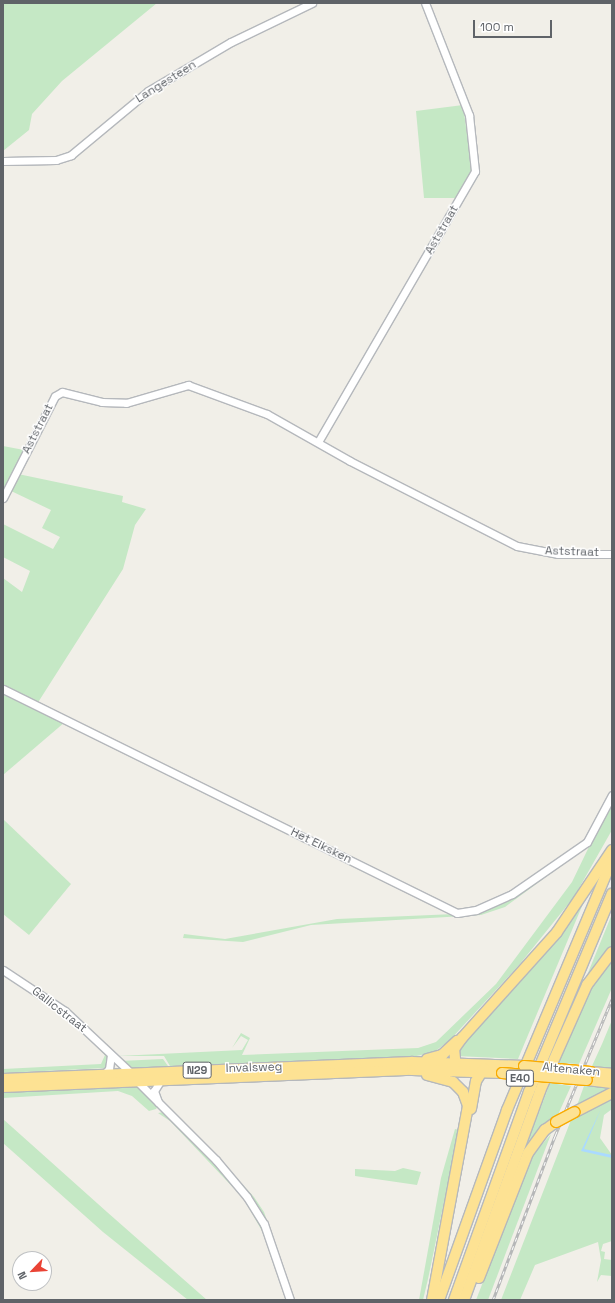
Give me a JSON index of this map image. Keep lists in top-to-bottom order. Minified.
{"streets":{"highway":["Invalsweg","N29","Altenaken","E40"],"street":["Langesteen","Aststraat","Het Eiksken","Gallicstraat"]},"crossings":[["Gallicstraat","Invalsweg"],["Invalsweg","Altenaken"]],"scale_bar":"100 m","north":"bottom left"}
